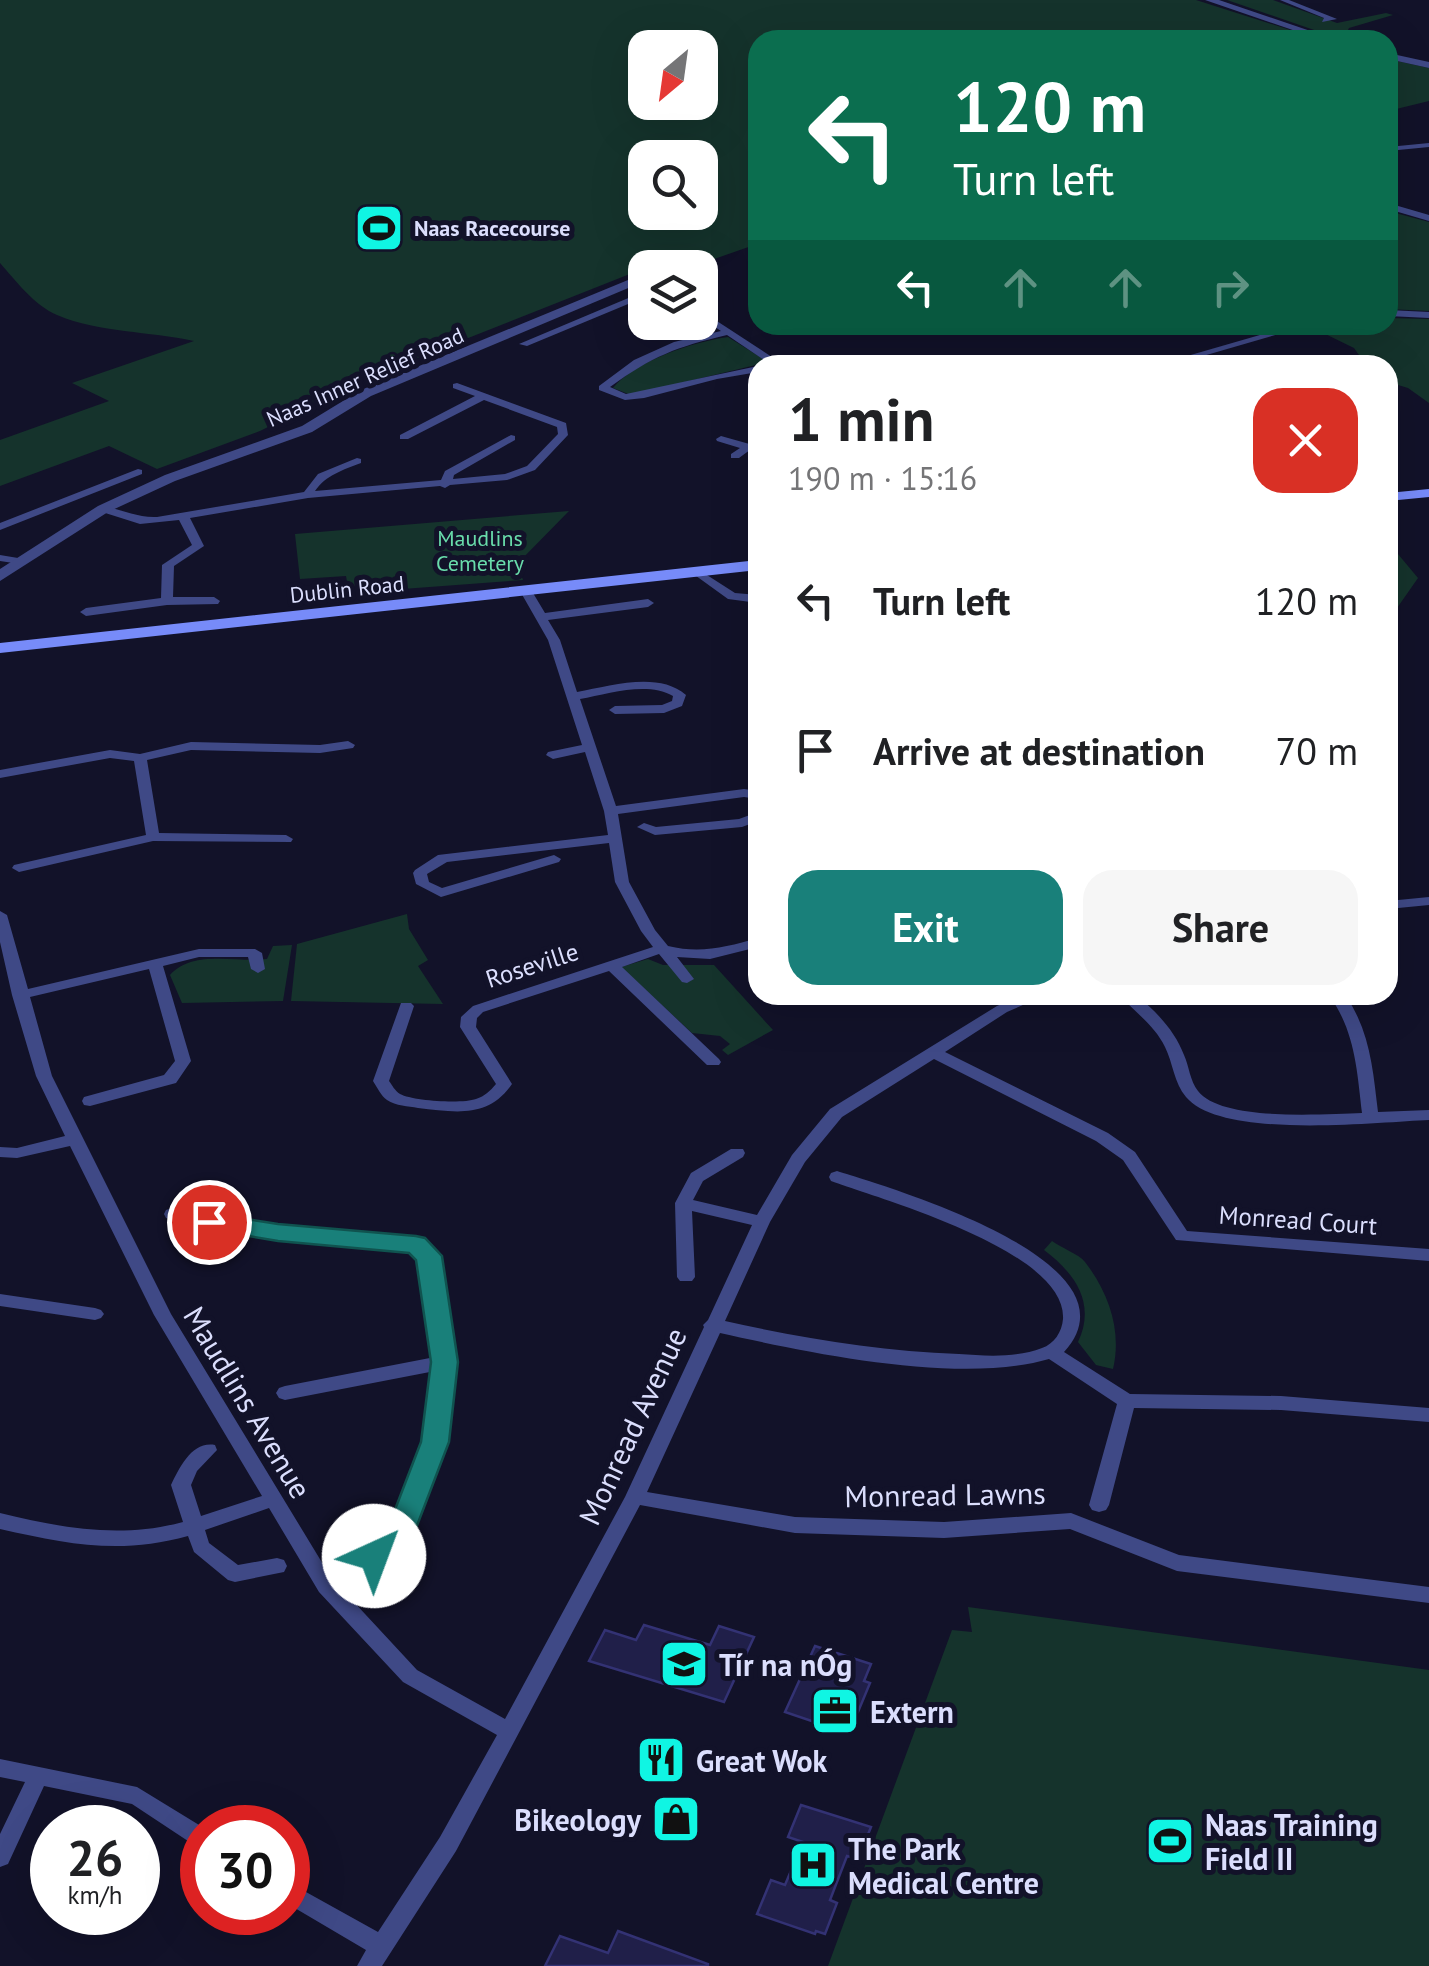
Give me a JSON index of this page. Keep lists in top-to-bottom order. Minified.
{"streets":{"main road":["Dublin Road"],"street":["Naas Inner Relief Road","Roseville","Monread Court","Maudlins Avenue","Monread Avenue","Monread Lawns"]},"crossings":[["Monread Court","Monread Avenue"],["Maudlins Avenue","Monread Avenue"],["Monread Avenue","Monread Lawns"]],"parks":["Maudlins Cemetery"],"places":{"sports":["Naas Racecourse","Naas Training Field II"],"school or university":["Tír na nÓg"],"office":["Extern"],"restaurant":["Great Wok"],"shop":["Bikeology"],"hospital":["The Park Medical Centre"]},"north":"bottom left","page":{"turn":["120 m","Turn left"],"heading":["1 min","190 m · 15:16"],"list":[{"name":"Turn left","value":"120 m"},{"name":"Arrive at destination","value":"70 m"}],"buttons":["Exit","Share"],"speed":"26 km/h","limit":"30"}}
